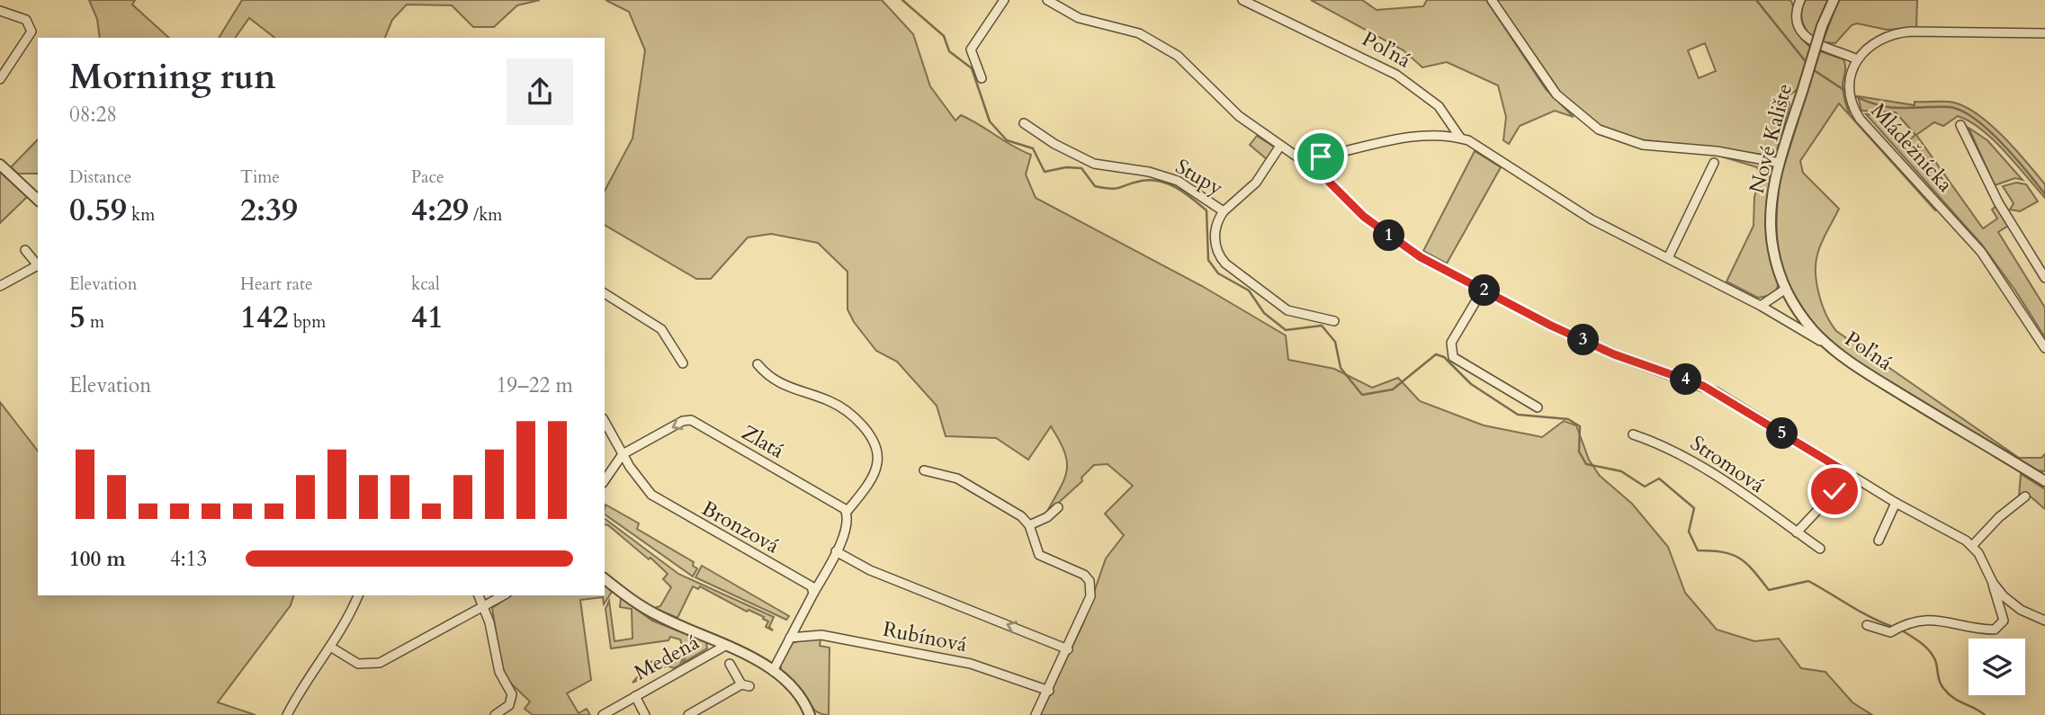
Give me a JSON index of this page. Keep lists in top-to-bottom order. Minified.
{"streets":{"street":["Poľná","Nové Kalište","Mládežnícka","Stupy","Zlatá","Stromová","Bronzová","Rubínová","Medená"]},"crossings":[["Poľná","Nové Kalište"],["Zlatá","Bronzová"]],"one_way":["Zlatá"],"page":{"heading":["Morning run","08:28"],"stats":[["Distance","0.59 km"],["Time","2:39"],["Pace","4:29 /km"],["Elevation","5 m"],["Heart rate","142 bpm"],["kcal","41"]],"pins":["1","2","3","4","5"],"chart":["Elevation","19–22 m"],"list":[{"name":"100 m","note":"4:13"}]}}
